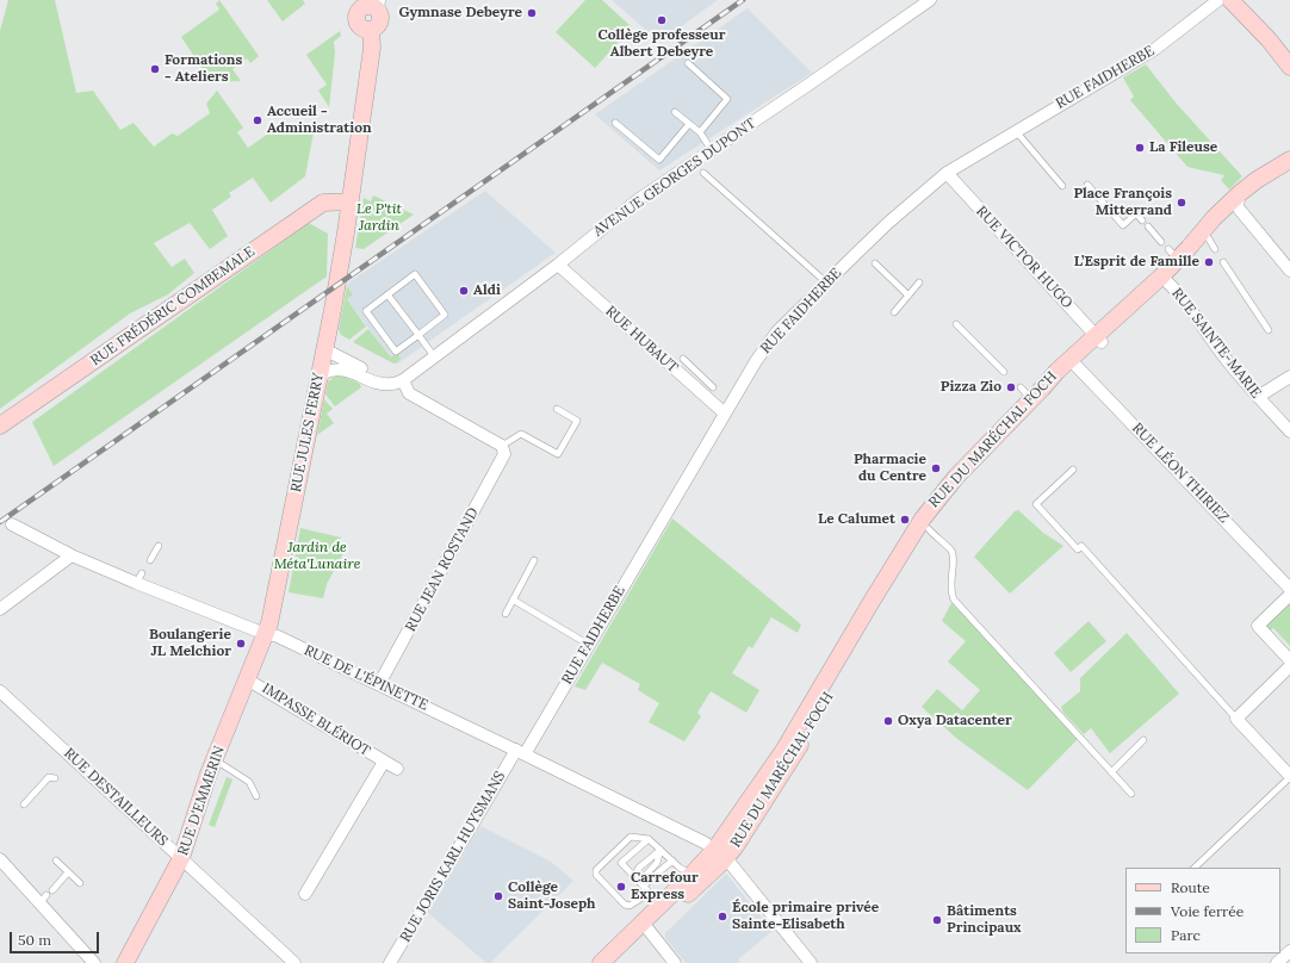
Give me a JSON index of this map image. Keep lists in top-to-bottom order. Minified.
{"streets":{"main road":["RUE FRÉDÉRIC COMBEMALE","RUE JULES FERRY","RUE DU MARÉCHAL FOCH","RUE D'EMMERIN"],"street":["RUE FAIDHERBE","AVENUE GEORGES DUPONT","RUE VICTOR HUGO","RUE HUBAUT","RUE SAINTE-MARIE","RUE LÉON THIRIEZ","RUE JEAN ROSTAND","RUE DE L'ÉPINETTE","IMPASSE BLÉRIOT","RUE DESTAILLEURS","RUE JORIS KARL HUYSMANS"]},"crossings":[["RUE FAIDHERBE","RUE VICTOR HUGO"],["RUE FAIDHERBE","RUE HUBAUT"],["RUE FAIDHERBE","RUE DE L'ÉPINETTE"],["RUE FAIDHERBE","RUE JORIS KARL HUYSMANS"],["AVENUE GEORGES DUPONT","RUE HUBAUT"],["RUE VICTOR HUGO","RUE DU MARÉCHAL FOCH"],["RUE FRÉDÉRIC COMBEMALE","RUE JULES FERRY"],["RUE SAINTE-MARIE","RUE DU MARÉCHAL FOCH"],["RUE JULES FERRY","RUE DE L'ÉPINETTE"],["RUE JULES FERRY","RUE D'EMMERIN"],["RUE DU MARÉCHAL FOCH","RUE LÉON THIRIEZ"],["RUE DU MARÉCHAL FOCH","RUE DE L'ÉPINETTE"],["RUE JEAN ROSTAND","RUE DE L'ÉPINETTE"],["RUE DE L'ÉPINETTE","RUE D'EMMERIN"],["RUE DE L'ÉPINETTE","RUE JORIS KARL HUYSMANS"],["IMPASSE BLÉRIOT","RUE D'EMMERIN"],["RUE DESTAILLEURS","RUE D'EMMERIN"]],"parks":["Le P'tit Jardin","Jardin de Méta'Lunaire"],"places":["Gymnase Debeyre","Collège professeur Albert Debeyre","Formations - Ateliers","Accueil - Administration","La Fileuse","Place François Mitterrand","L’Esprit de Famille","Aldi","Pizza Zio","Pharmacie du Centre","Le Calumet","Boulangerie JL Melchior","Oxya Datacenter","Carrefour Express","Collège Saint-Joseph","École primaire privée Sainte-Elisabeth","Bâtiments Principaux"],"legend":["Route","Voie ferrée","Parc"],"scale_bar":"50 m"}
